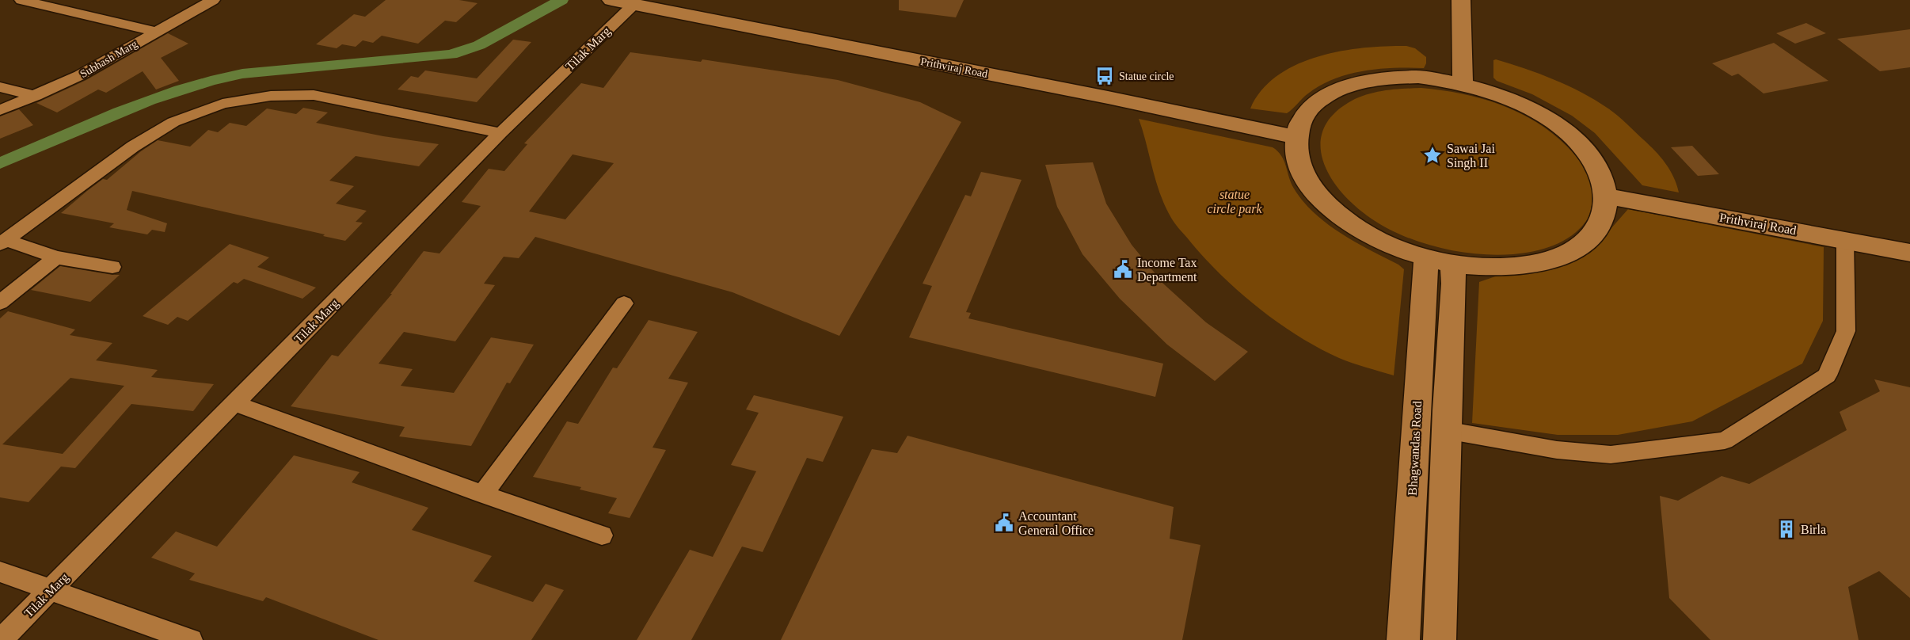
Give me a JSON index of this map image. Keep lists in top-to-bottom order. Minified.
{"streets":{"street":["Tilak Marg","Subhash Marg","Prithviraj Road","Bhagwandas Road"]},"crossings":[["Tilak Marg","Prithviraj Road"]],"parks":["statue circle park"],"places":{"bus stop":["Statue circle"],"place":["Sawai Jai Singh II"],"public building":["Income Tax Department","Accountant General Office"],"building":["Birla"]}}
